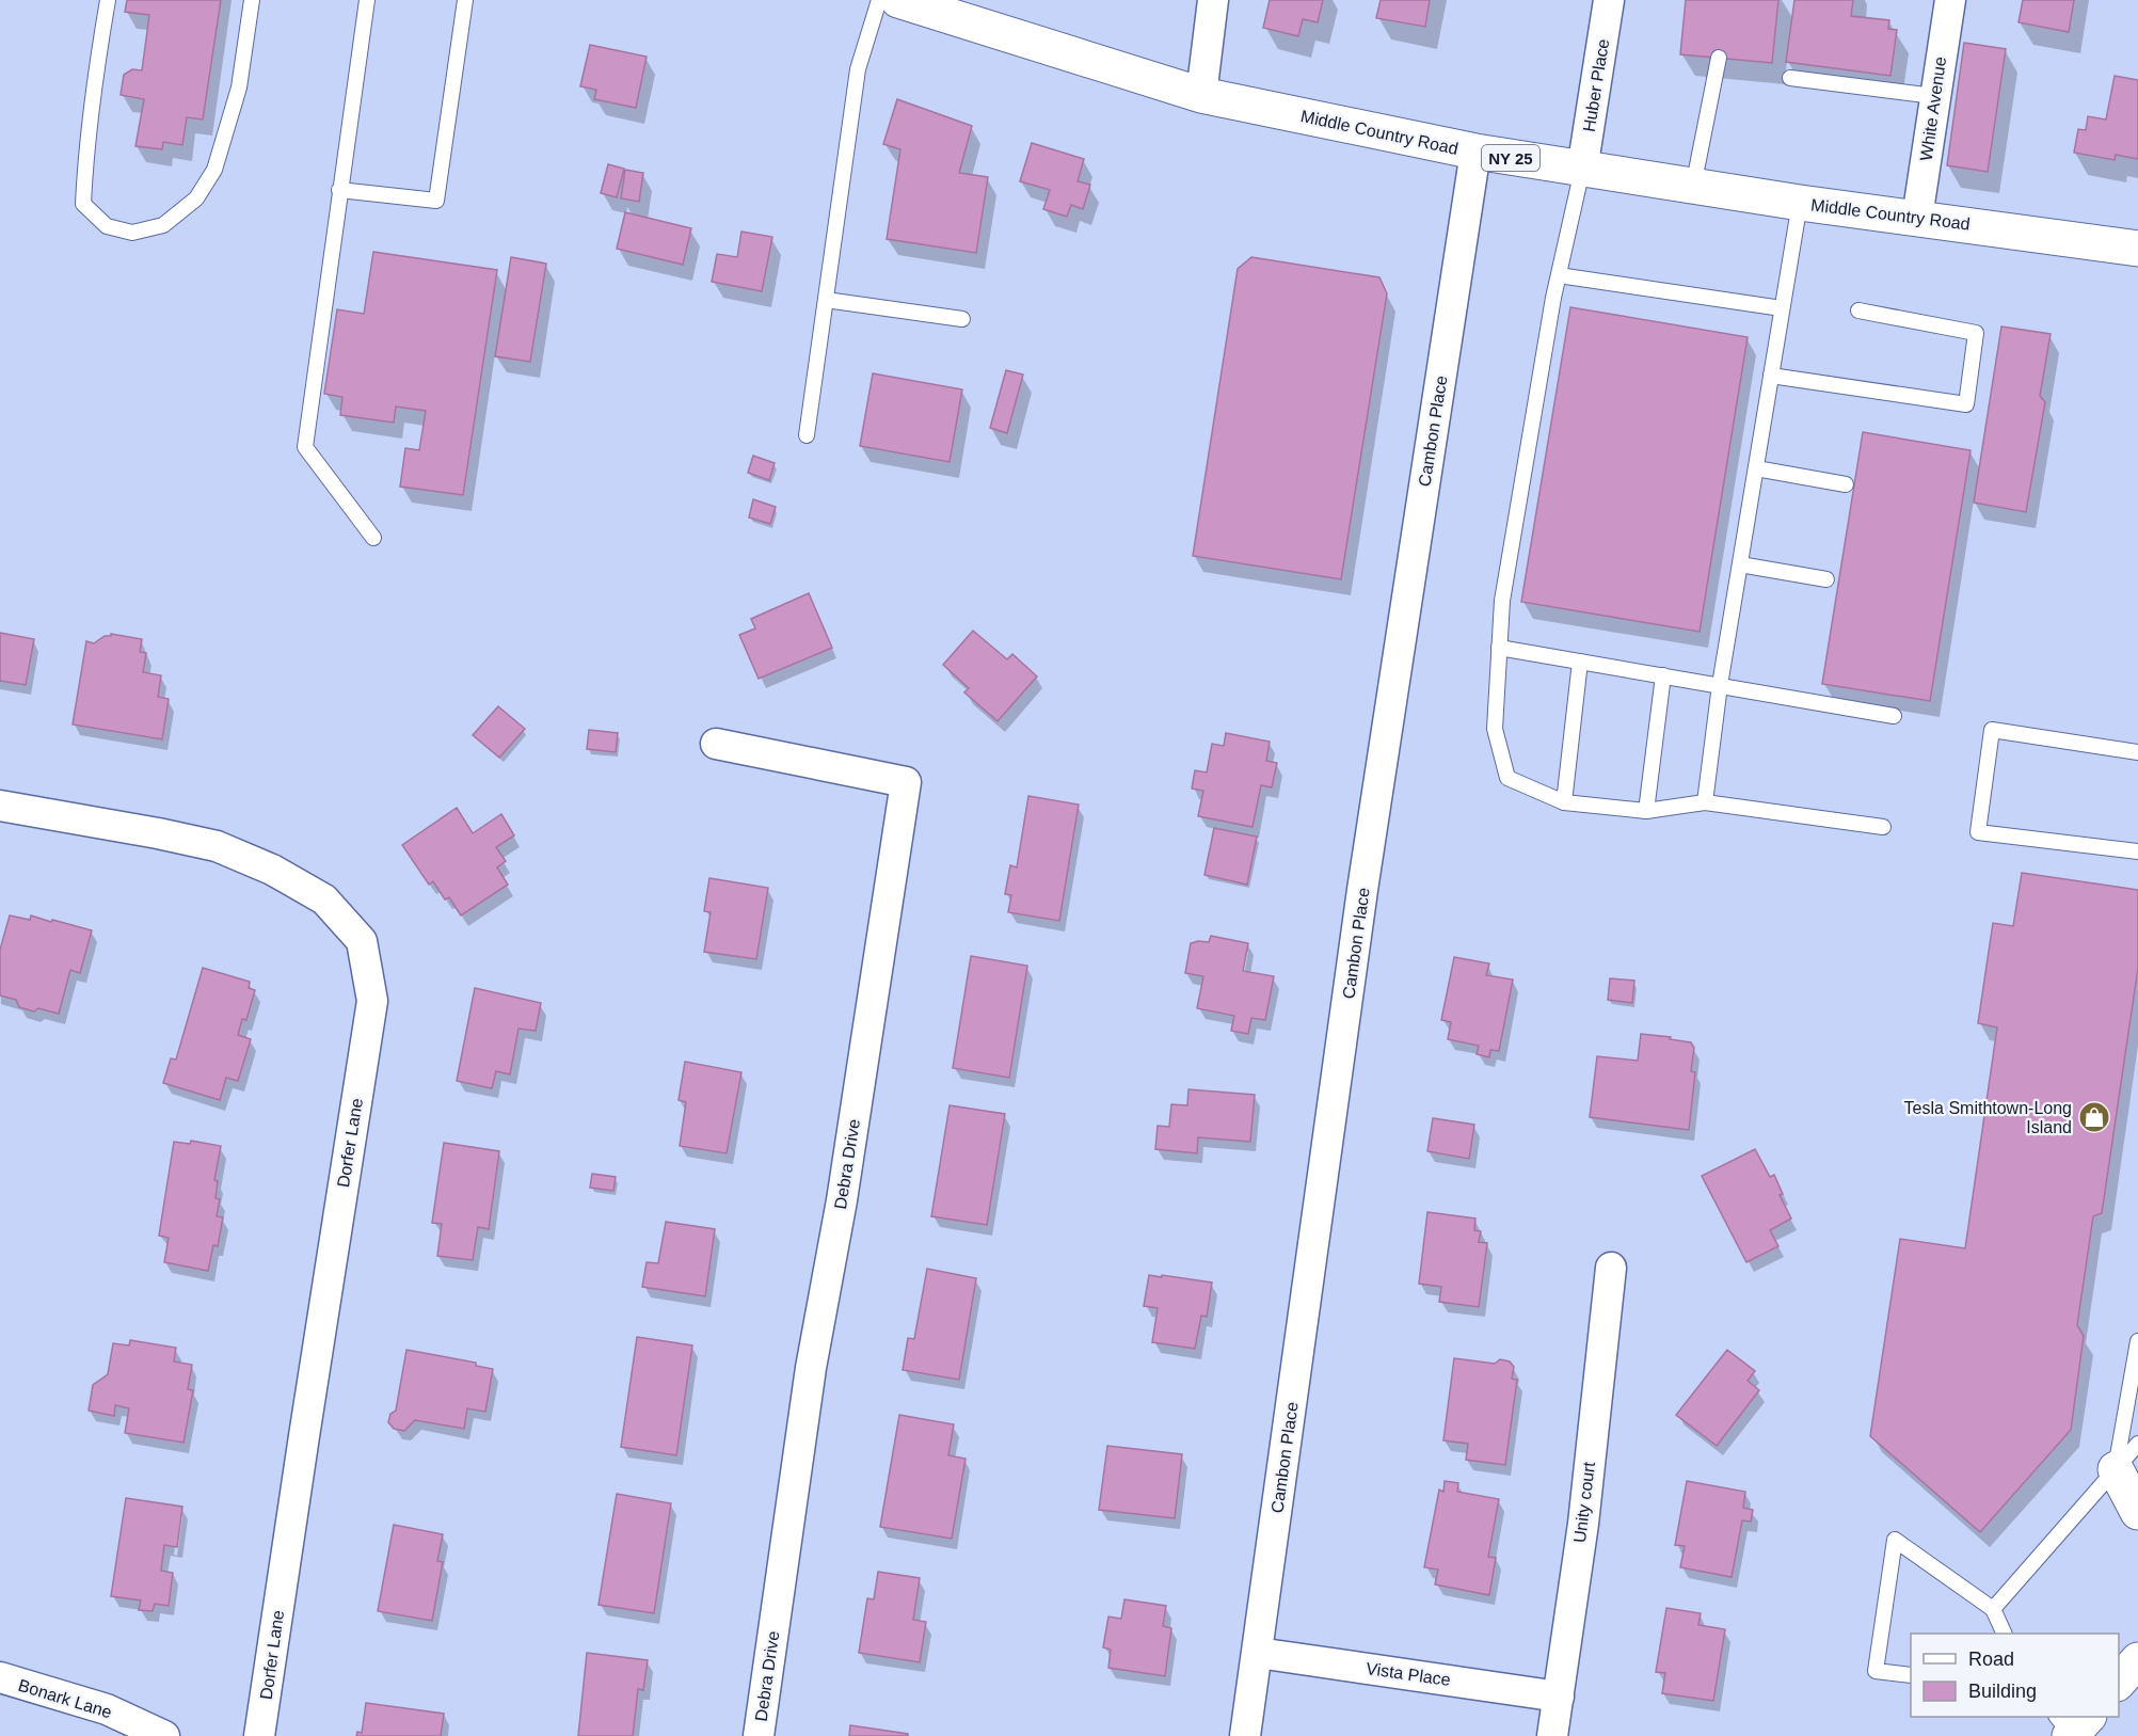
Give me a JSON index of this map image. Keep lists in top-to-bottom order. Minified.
{"streets":{"main road":["Middle Country Road","NY 25"],"street":["Huber Place","White Avenue","Cambon Place","Dorfer Lane","Debra Drive","Unity court","Vista Place","Bonark Lane"]},"crossings":[["Huber Place","Middle Country Road"],["White Avenue","Middle Country Road"],["Middle Country Road","Cambon Place"],["Cambon Place","Vista Place"],["Unity court","Vista Place"]],"places":{"shop":["Tesla Smithtown-Long Island"]},"legend":["Road","Building"]}
